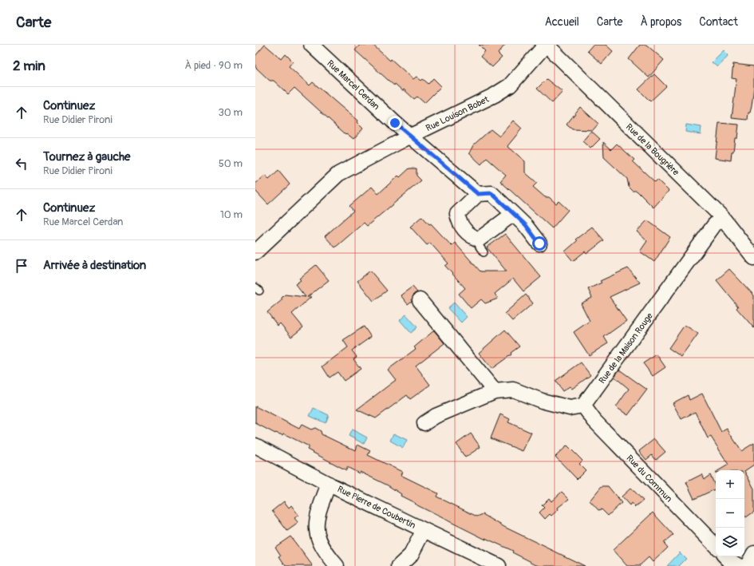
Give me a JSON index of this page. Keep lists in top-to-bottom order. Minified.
{"streets":{"street":["Rue Marcel Cerdan","Rue Louison Bobet","Rue de la Bougrière","Rue de la Maison Rouge","Rue du Commun","Rue Pierre de Coubertin"]},"crossings":[["Rue Marcel Cerdan","Rue Louison Bobet"],["Rue Louison Bobet","Rue de la Bougrière"],["Rue de la Bougrière","Rue de la Maison Rouge"],["Rue de la Maison Rouge","Rue du Commun"]],"page":{"header":"Carte","nav":["Accueil","Carte","À propos","Contact"],"heading":["2 min","À pied · 90 m"],"list":[["Continuez","Rue Didier Pironi","30 m"],["Tournez à gauche","Rue Didier Pironi","50 m"],["Continuez","Rue Marcel Cerdan","10 m"],"Arrivée à destination"],"map_buttons":["+","−"]}}
